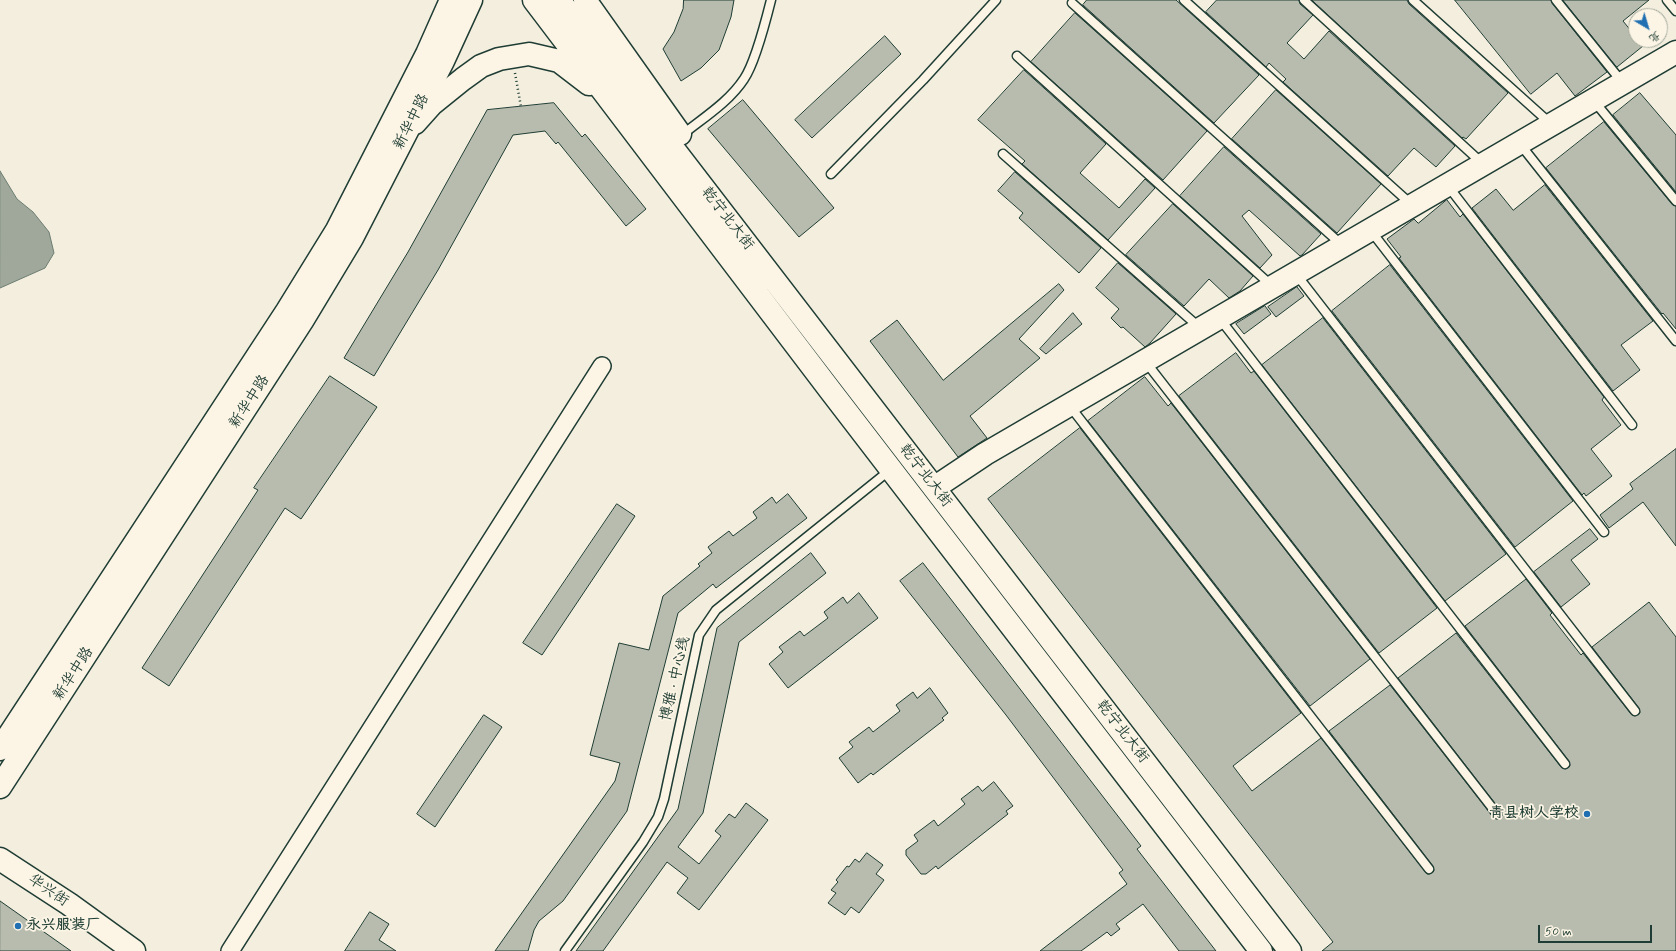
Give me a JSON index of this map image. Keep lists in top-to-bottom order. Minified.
{"streets":{"main road":["新华中路","乾宁北大街","华兴街"],"lane":["博雅 · 中心线"]},"crossings":[["乾宁北大街","博雅 · 中心线"]],"places":["青县树人学校","永兴服装厂"],"scale_bar":"50 m","north":"bottom right"}
